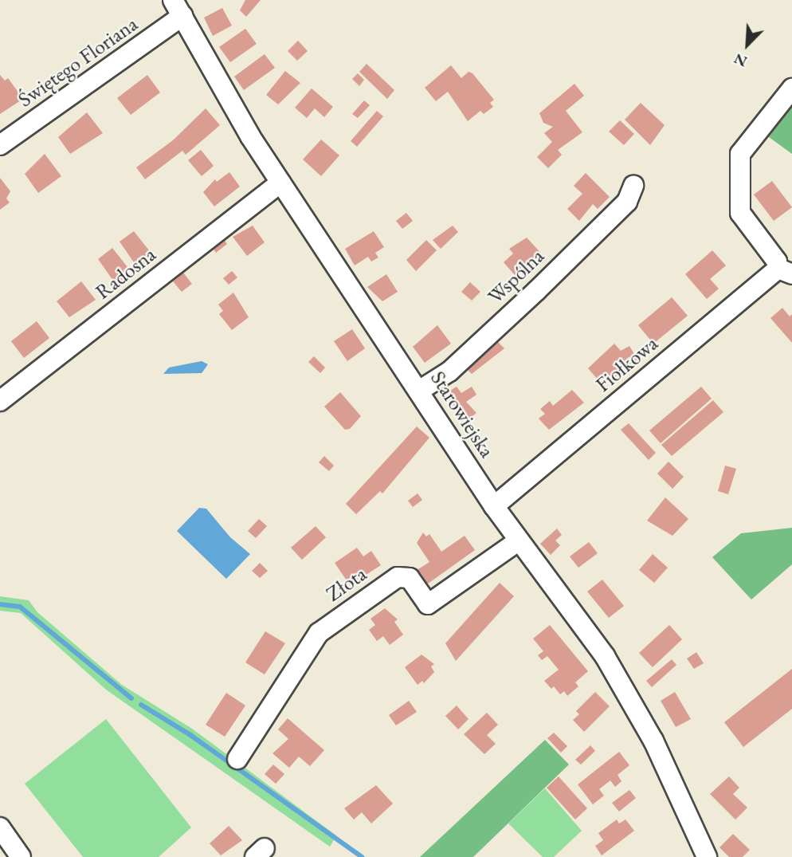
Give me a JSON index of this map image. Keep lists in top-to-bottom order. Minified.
{"streets":{"street":["Świętego Floriana","Radosna","Wspólna","Fiołkowa","Starowiejska","Złota"]},"crossings":[["Świętego Floriana","Starowiejska"],["Radosna","Starowiejska"],["Wspólna","Starowiejska"],["Fiołkowa","Starowiejska"],["Starowiejska","Złota"]],"north":"bottom left"}
